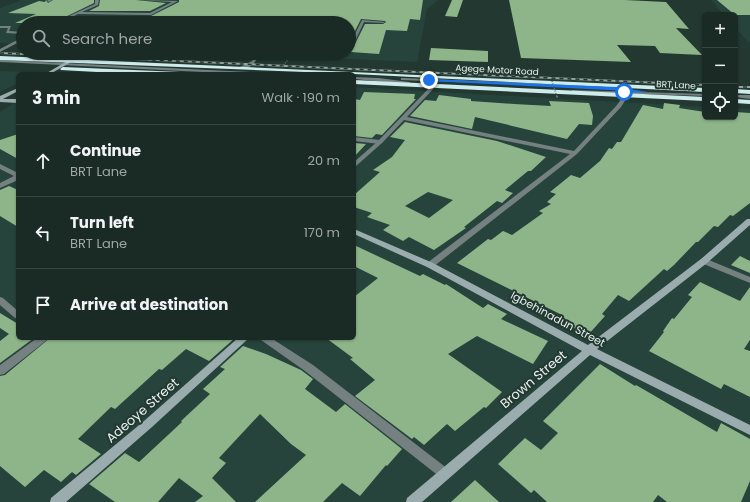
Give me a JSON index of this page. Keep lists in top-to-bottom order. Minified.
{"streets":{"highway":["Agege Motor Road"],"street":["BRT Lane","Igbehinadun Street","Brown Street","Adeoye Street"]},"crossings":[["Igbehinadun Street","Brown Street"]],"page":{"map_buttons":["+","−"],"search":"Search here","heading":["3 min","Walk · 190 m"],"list":[["Continue","BRT Lane","20 m"],["Turn left","BRT Lane","170 m"],"Arrive at destination"]}}
